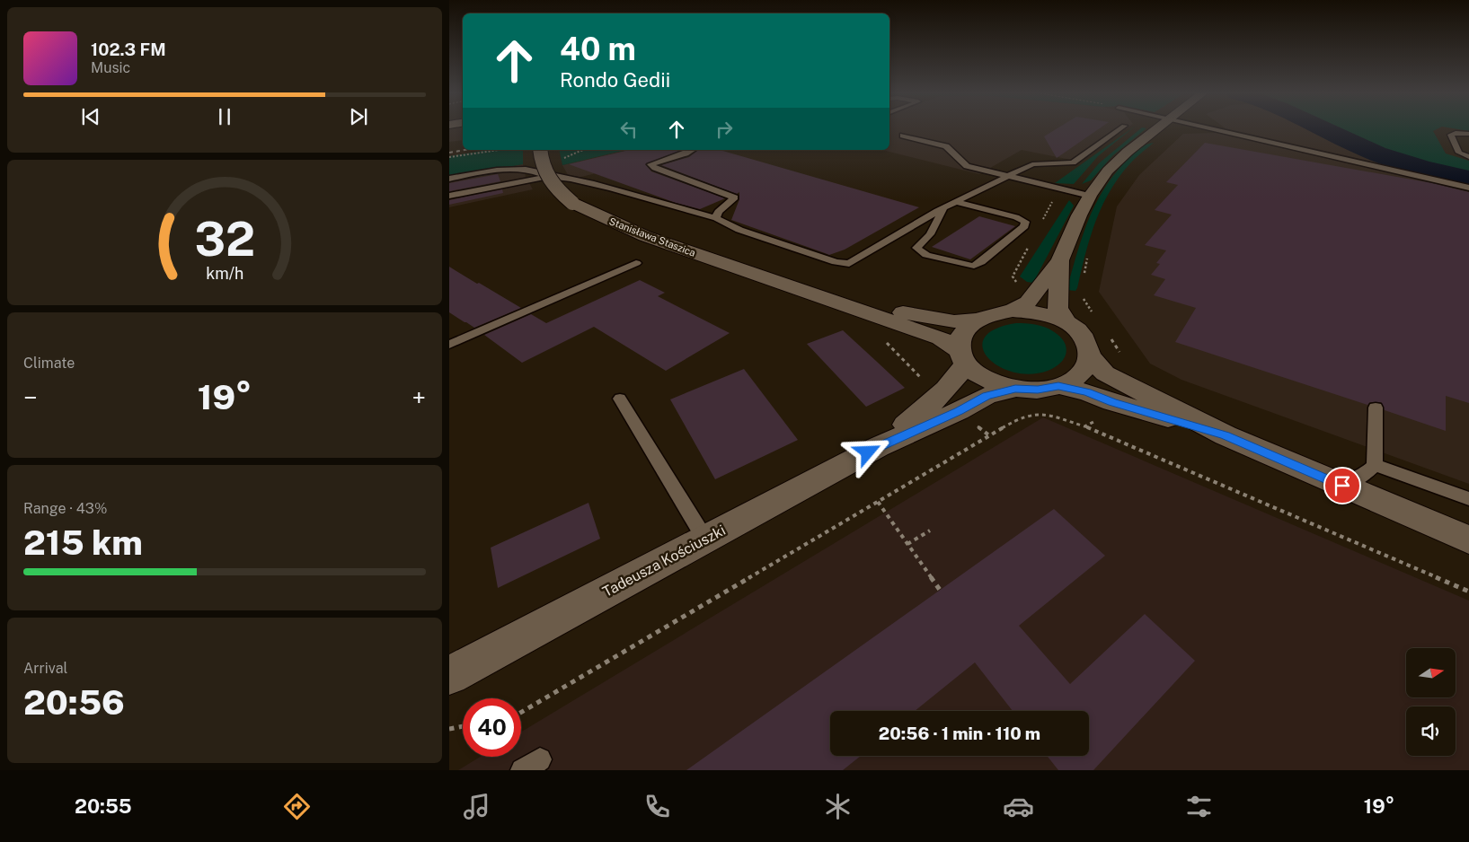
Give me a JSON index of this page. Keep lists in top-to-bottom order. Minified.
{"streets":{"street":["Stanisława Staszica","Tadeusza Kościuszki"]},"crossings":[["Stanisława Staszica","Tadeusza Kościuszki"]],"north":"right","page":{"turn":["40 m","Rondo Gedii"],"song":["102.3 FM","Music"],"tile":["Climate",["Range · 43%","215 km"],["Arrival","20:56"]],"heat":["−","19°","+"],"limit":"40","trip":"20:56 · 1 min · 110 m","tabs":["20:55","19°"],"gauge":["32","km/h"]}}
